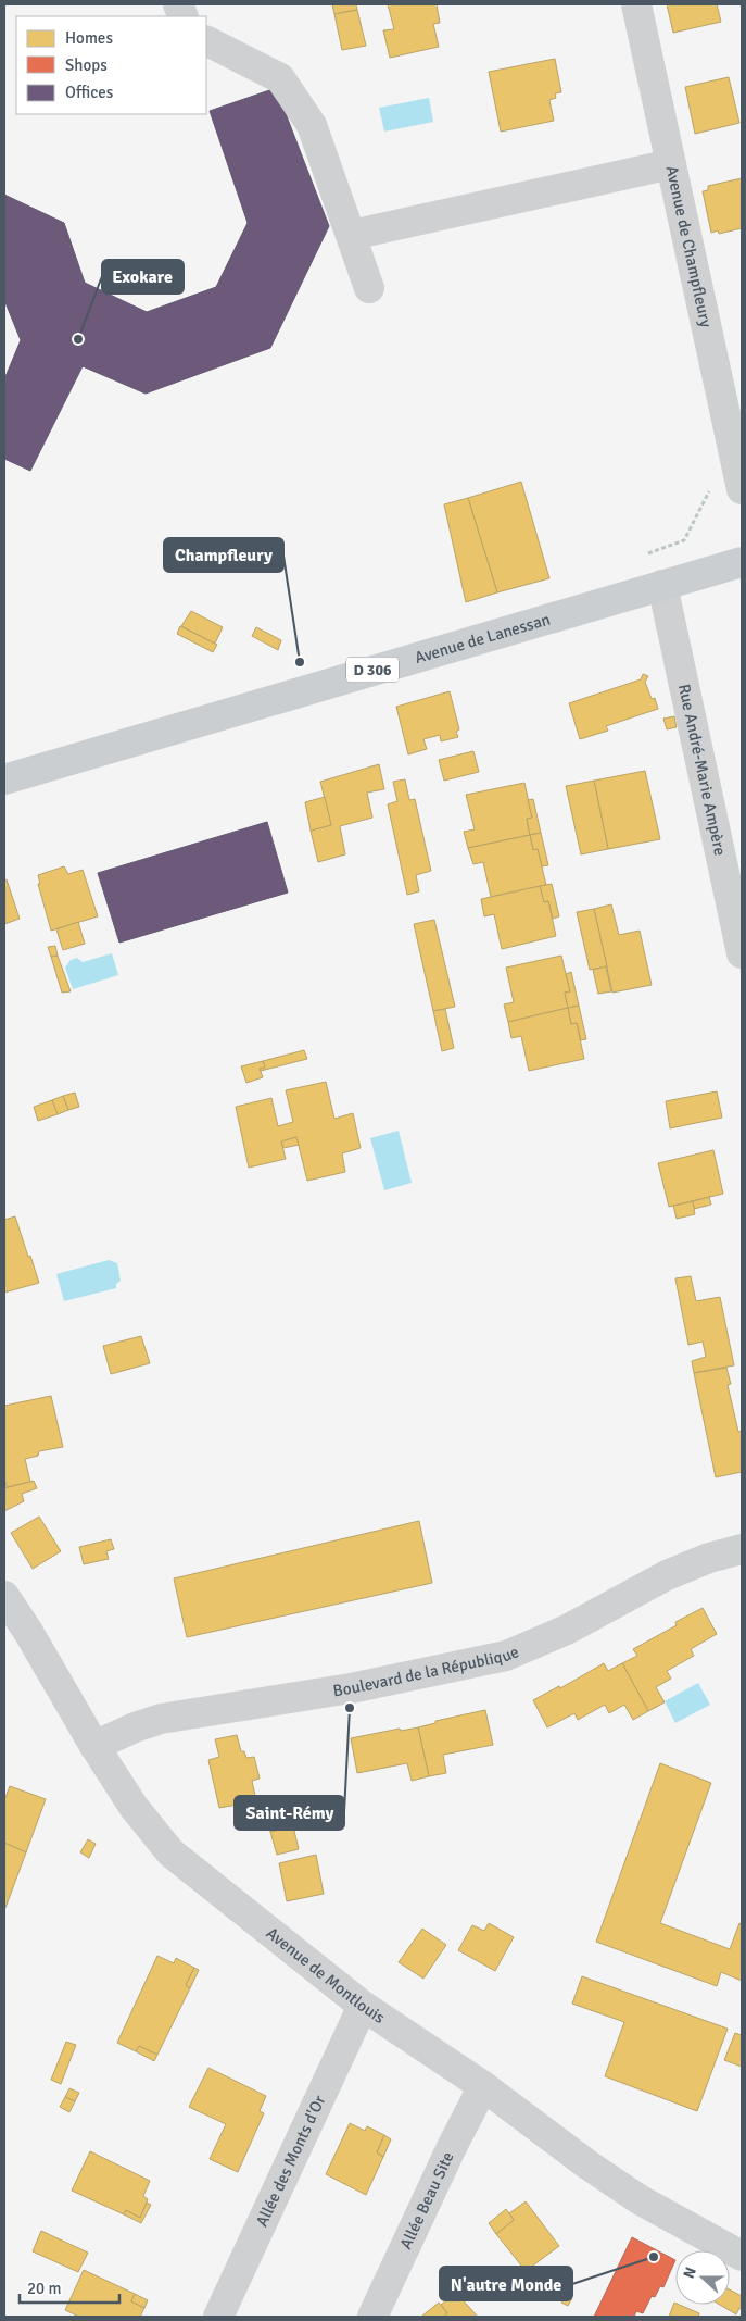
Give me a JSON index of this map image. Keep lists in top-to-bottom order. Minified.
{"streets":{"main road":["Avenue de Lanessan","D 306"],"street":["Avenue de Champfleury","Rue André-Marie Ampère","Boulevard de la République","Avenue de Montlouis","Allée des Monts d'Or","Allée Beau Site"]},"crossings":[["Avenue de Lanessan","Rue André-Marie Ampère"],["Boulevard de la République","Avenue de Montlouis"],["Avenue de Montlouis","Allée des Monts d'Or"],["Avenue de Montlouis","Allée Beau Site"]],"places":["Exokare","Champfleury","Saint-Rémy","N'autre Monde"],"legend":["Homes","Shops","Offices"],"scale_bar":"20 m","north":"left"}
